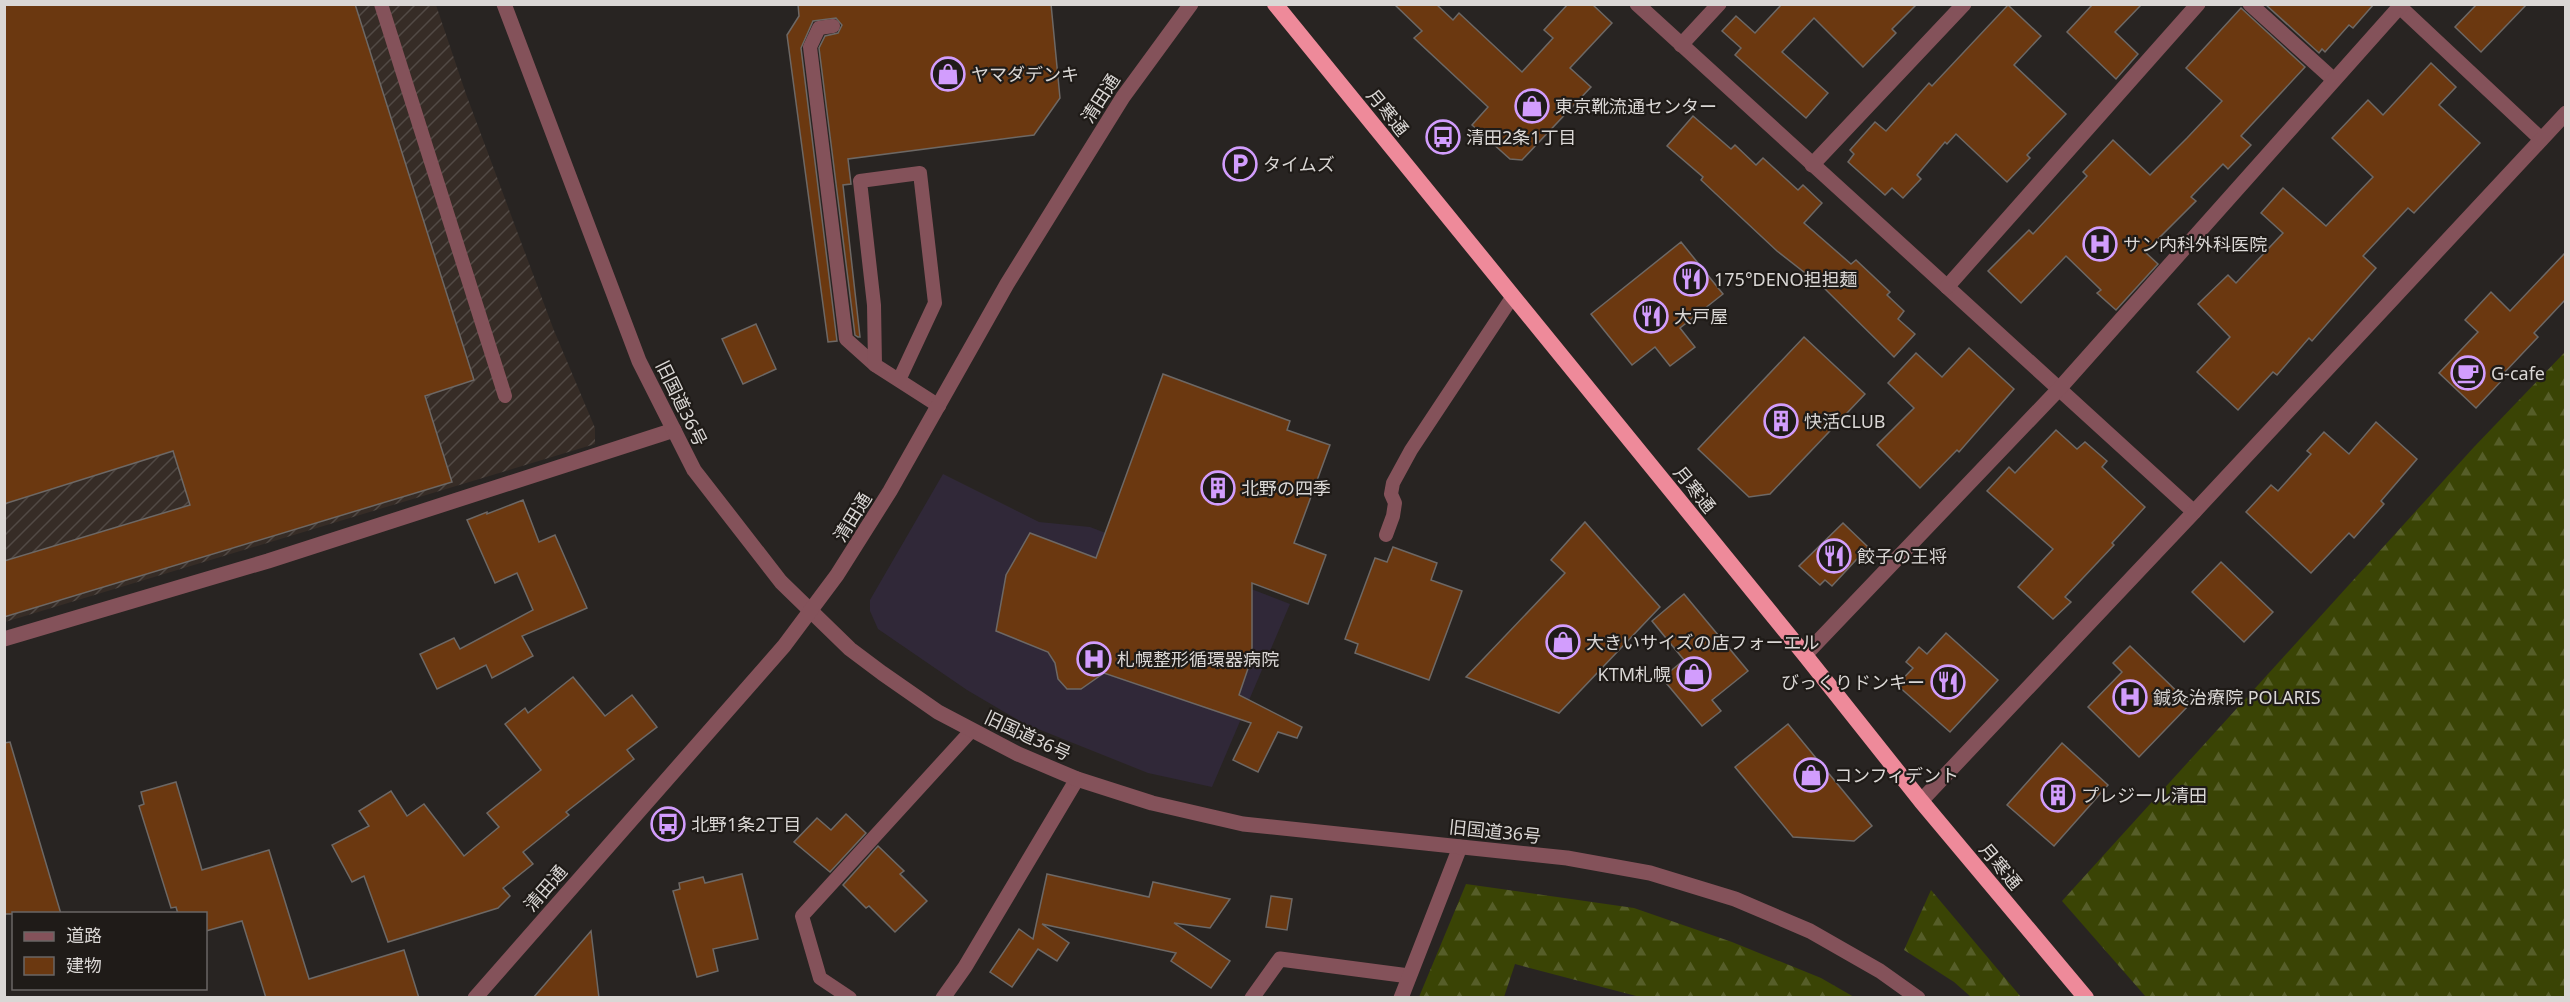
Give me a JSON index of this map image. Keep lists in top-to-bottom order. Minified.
{"streets":{"highway":["月寒通"],"street":["清田通","旧国道36号"]},"crossings":[["清田通","旧国道36号"]],"places":{"shop":["ヤマダデンキ","東京靴流通センター","大きいサイズの店フォーエル","KTM札幌","コンフィデント"],"bus stop":["清田2条1丁目","北野1条2丁目"],"parking":["タイムズ"],"hospital":["サン内科外科医院","札幌整形循環器病院","鍼灸治療院 POLARIS"],"restaurant":["175°DENO担担麺","大戸屋","餃子の王将","びっくりドンキー"],"cafe":["G-cafe"],"building":["快活CLUB","北野の四季","プレジール清田"]},"legend":["道路","建物"]}
